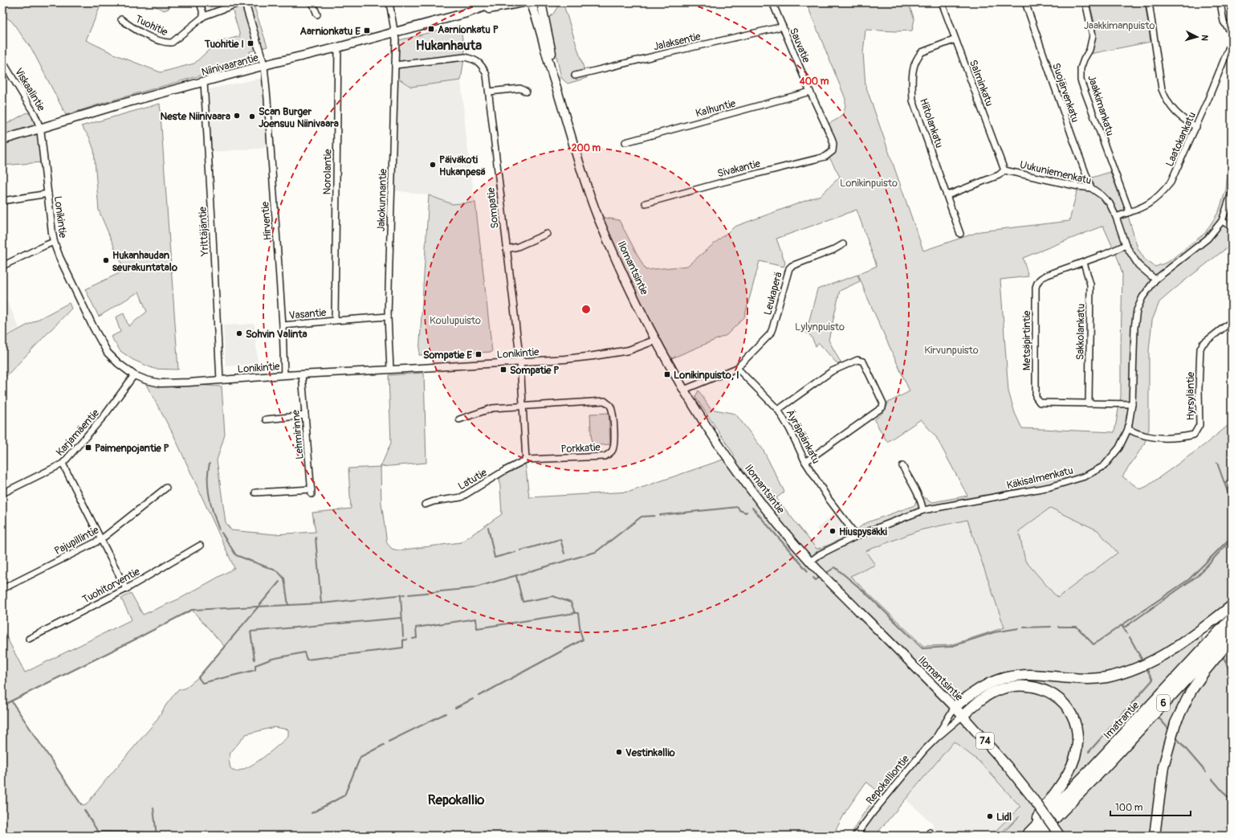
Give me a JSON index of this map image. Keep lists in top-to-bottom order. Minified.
{"streets":{"highway":["6","Imatrantie"],"main road":["Niinivaarantie","Ilomantsintie","74"],"street":["Tuohitie","Jalaksentie","Sauvatie","Salminkatu","Viskaalintie","Suojärvenkatu","Jaakkimankatu","Kalhuntie","Hiitolankatu","Laatokankatu","Sivakantie","Norolantie","Uukuniemenkatu","Jakokunnantie","Sompatie","Lonikintie","Hirventie","Yrittäjäntie","Leukaperä","Vasantie","Sakkolankatu","Metsäpirtintie","Hyrsyläntie","Karjamäentie","Lehmirinne","Äyräpäänkatu","Porkkatie","Käkisalmenkatu","Latutie","Pajupillintie","Tuohitorventie","Repokalliontie"]},"crossings":[["Jalaksentie","Sauvatie"],["Sauvatie","Kalhuntie"],["Sauvatie","Sivakantie"],["Niinivaarantie","Viskaalintie"],["Niinivaarantie","Norolantie"],["Niinivaarantie","Jakokunnantie"],["Niinivaarantie","Lonikintie"],["Niinivaarantie","Hirventie"],["Niinivaarantie","Yrittäjäntie"],["Salminkatu","Hiitolankatu"],["Salminkatu","Uukuniemenkatu"],["Viskaalintie","Lonikintie"],["Suojärvenkatu","Uukuniemenkatu"],["Jaakkimankatu","Laatokankatu"],["Hiitolankatu","Uukuniemenkatu"],["Laatokankatu","Uukuniemenkatu"],["Norolantie","Vasantie"],["Uukuniemenkatu","Metsäpirtintie"],["Uukuniemenkatu","Käkisalmenkatu"],["Jakokunnantie","Sompatie"],["Jakokunnantie","Lonikintie"],["Jakokunnantie","Vasantie"],["Sompatie","Lonikintie"],["Lonikintie","Hirventie"],["Lonikintie","Yrittäjäntie"],["Lonikintie","Ilomantsintie"],["Lonikintie","Karjamäentie"],["Lonikintie","Lehmirinne"],["Hirventie","Vasantie"],["Ilomantsintie","Käkisalmenkatu"],["Ilomantsintie","Repokalliontie"],["Leukaperä","Äyräpäänkatu"],["Sakkolankatu","Metsäpirtintie"],["Metsäpirtintie","Käkisalmenkatu"],["Hyrsyläntie","Käkisalmenkatu"],["Äyräpäänkatu","Käkisalmenkatu"],["Porkkatie","Latutie"]],"districts":["Hukanhauta","Repokallio"],"parks":["Jaakkimanpuisto","Lonikinpuisto","Koulupuisto","Lylynpuisto","Kirvunpuisto"],"places":{"transit":["Aarnionkatu P","Aarnionkatu E","Tuohitie I","Sompatie E","Sompatie P","Lonikinpuisto, I","Paimenpojantie P"],"other":["Neste Niinivaara","Scan Burger Joensuu Niinivaara","Päiväkoti Hukanpesä","Hukanhaudan seurakuntatalo","Sohvin Valinta","Hiuspysäkki","Vestinkallio","Lidl"]},"scale_bar":"100 m","north":"right","rings":["400 m","200 m"]}
